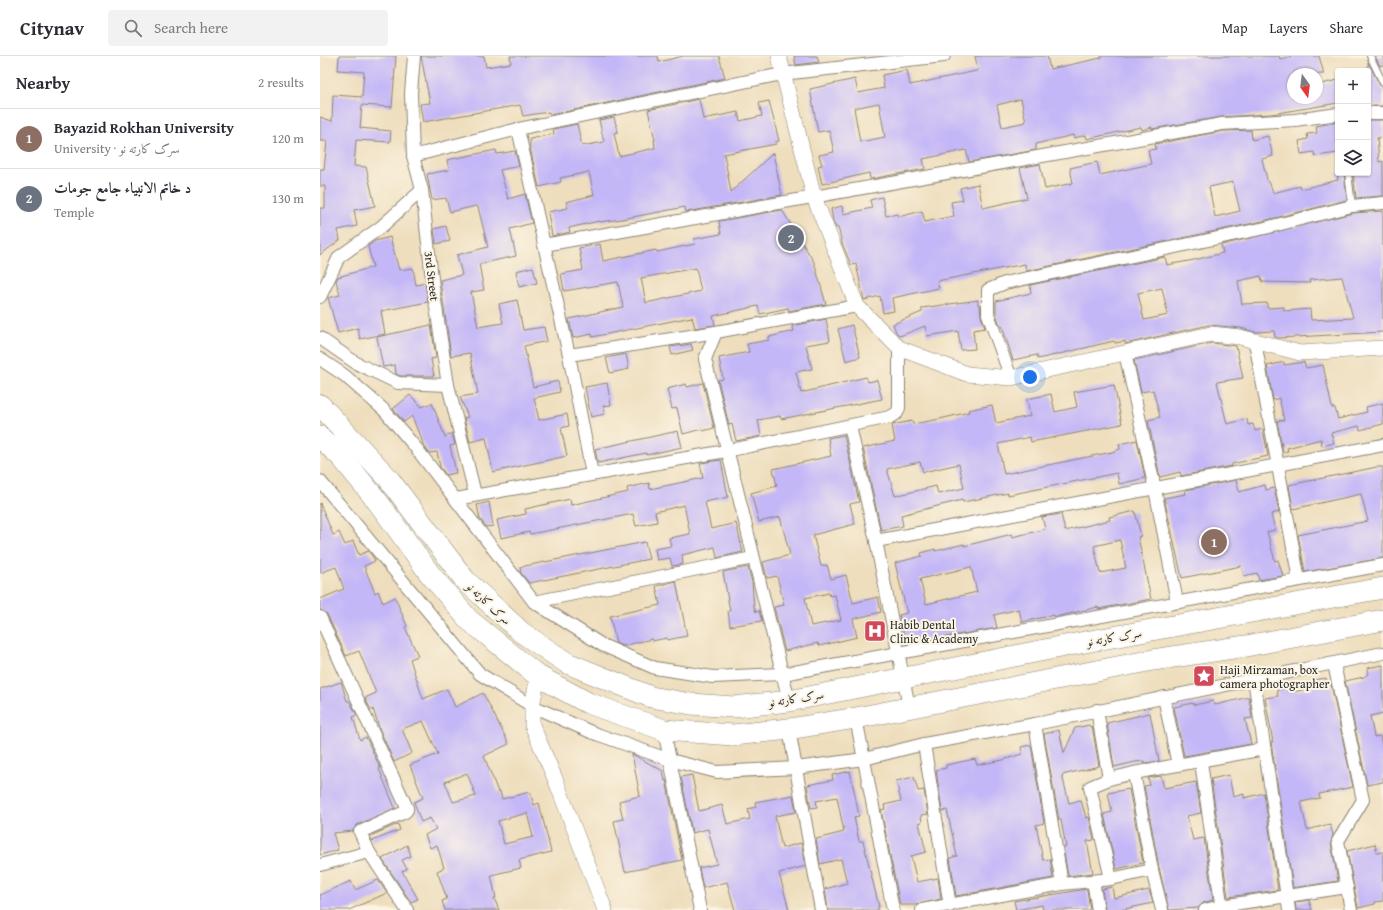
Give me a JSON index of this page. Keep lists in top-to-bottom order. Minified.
{"streets":{"highway":["سرک کارته نو"],"street":["3rd Street"]},"places":{"hospital":["Habib Dental Clinic & Academy"],"place":["Haji Mirzaman, box camera photographer"]},"north":"bottom","page":{"header":"Citynav","search":"Search here","nav":["Map","Layers","Share"],"heading":["Nearby","2 results"],"map_buttons":["+","−"],"list":[{"mark":"1","name":"Bayazid Rokhan University","note":"University · سرک کارته نو","value":"120 m"},{"mark":"2","name":"د خاتم الانبیاء جامع جومات","note":"Temple","value":"130 m"}],"pins":["2","1"]}}
